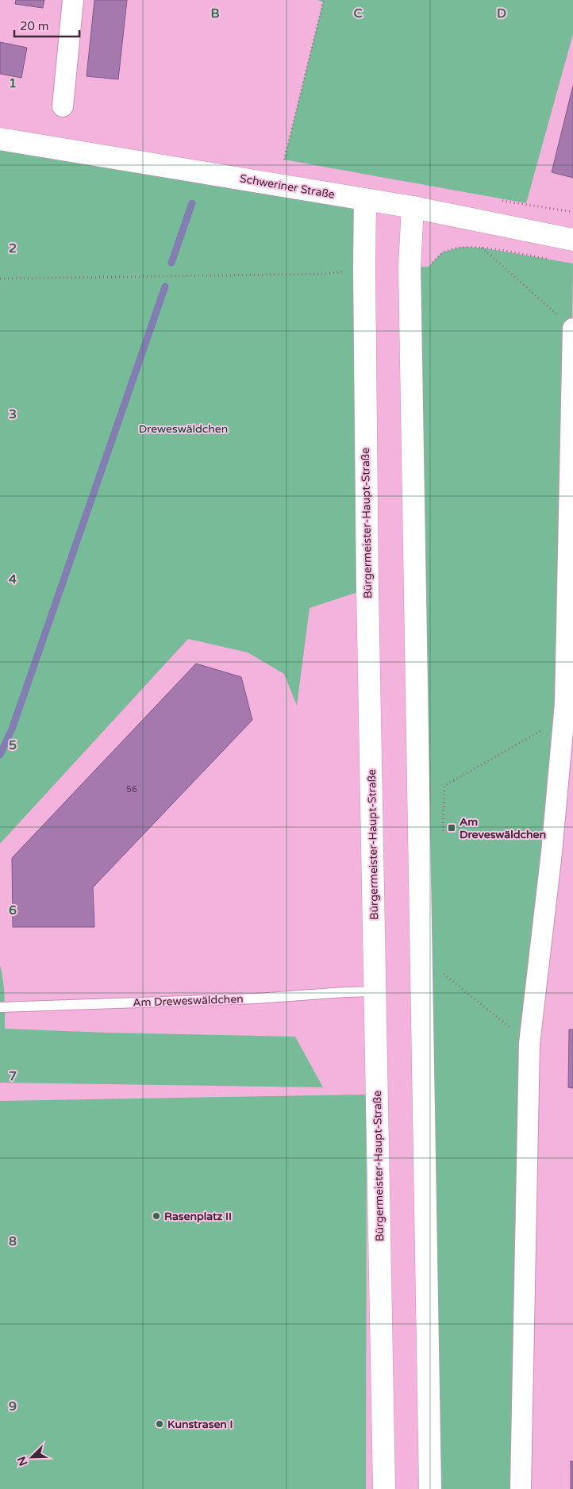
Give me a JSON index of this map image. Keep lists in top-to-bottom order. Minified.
{"streets":{"street":["Schweriner Straße","Bürgermeister-Haupt-Straße"],"lane":["Am Dreweswäldchen"]},"crossings":[["Schweriner Straße","Bürgermeister-Haupt-Straße"],["Bürgermeister-Haupt-Straße","Am Dreweswäldchen"]],"parks":["Dreweswäldchen"],"places":{"transit":["Am Dreveswäldchen"],"other":["Rasenplatz II","Kunstrasen I"]},"house_numbers":["56"],"scale_bar":"20 m","north":"bottom left","grid":{"columns":["B","C","D"],"rows":["1","2","3","4","5","6","7","8","9"]}}
